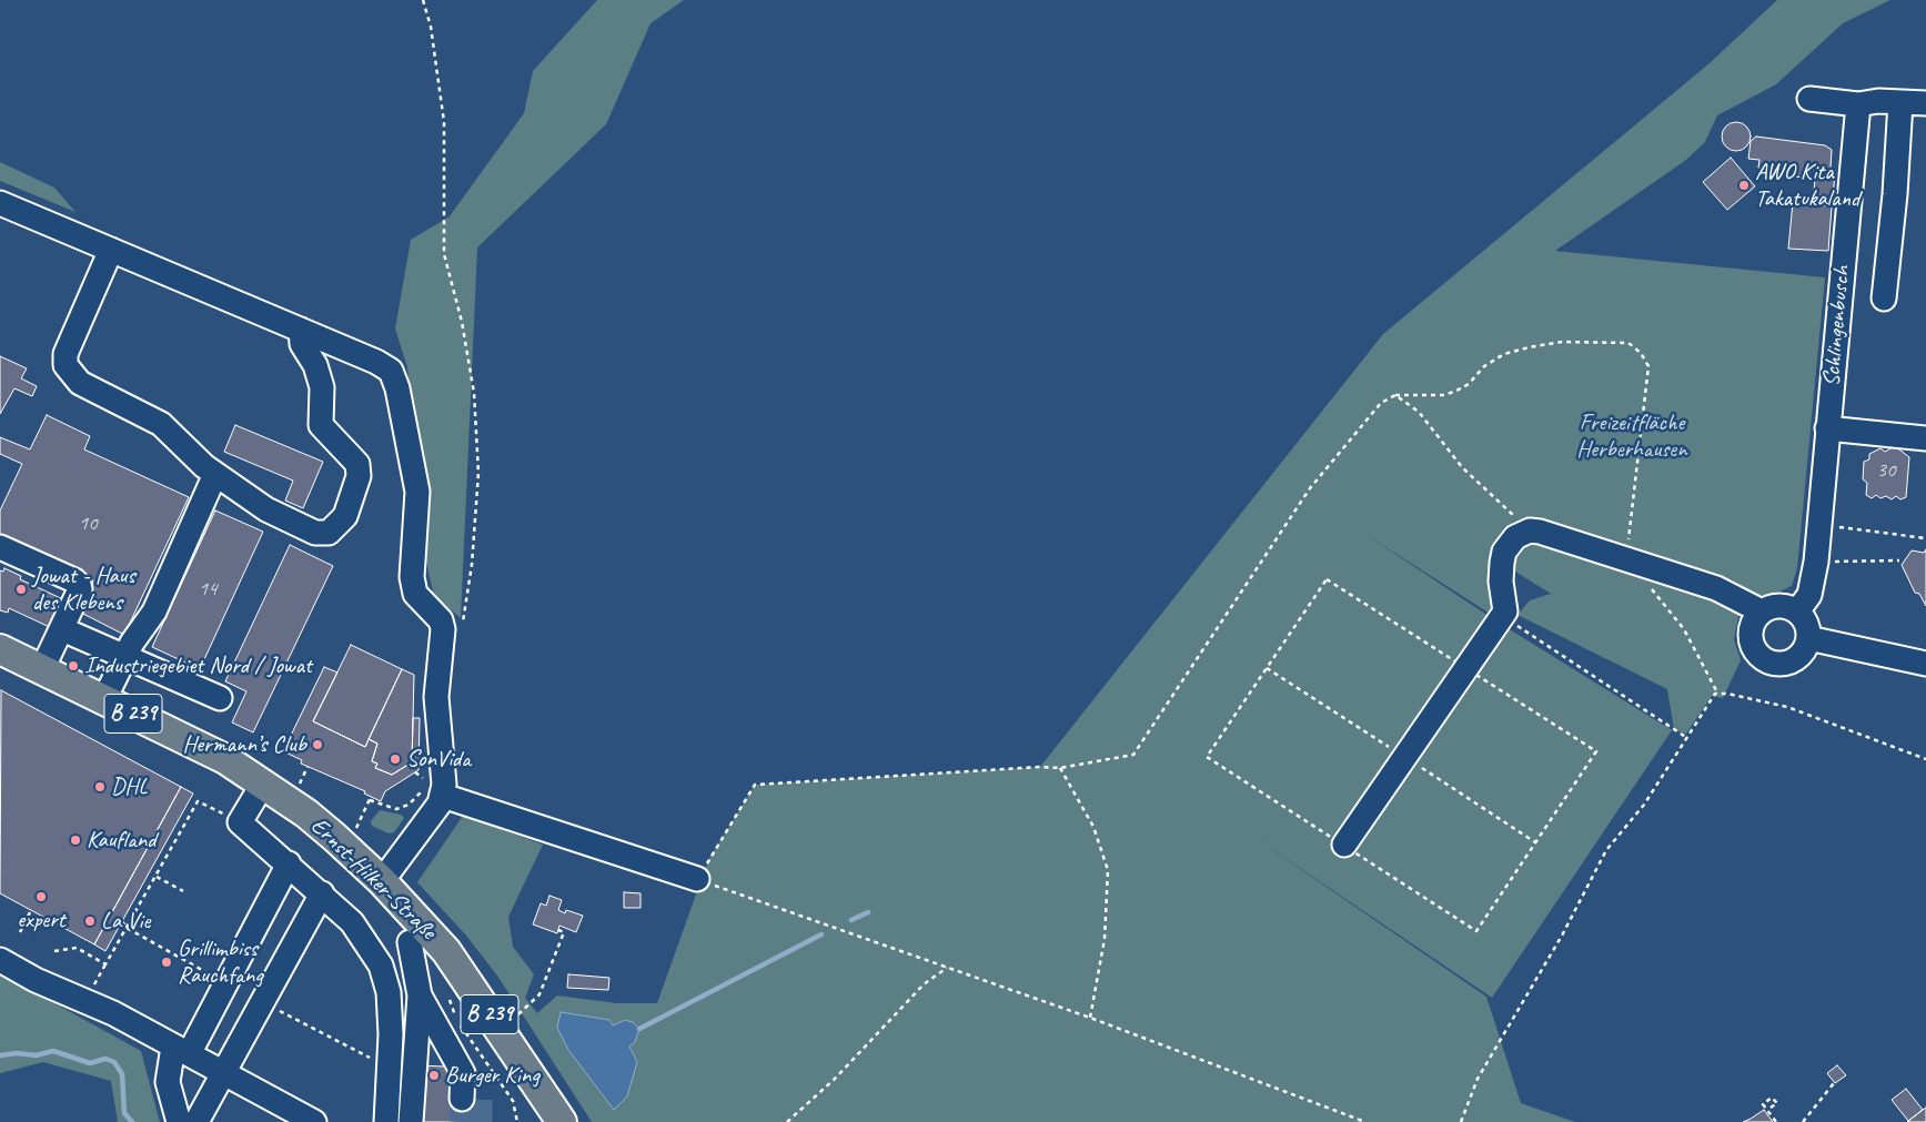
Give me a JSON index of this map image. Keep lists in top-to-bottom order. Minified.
{"streets":{"main road":["B 239","Ernst-Hilker-Straße"],"street":["Schlingenbusch"]},"parks":["Freizeitfläche Herberhausen"],"places":["AWO Kita Takatukaland","Jowat - Haus des Klebens","Industriegebiet Nord / Jowat","Hermann’s Club","SonVida","DHL","Kaufland","expert","La Vie","Grillimbiss Rauchfang","Burger King"],"house_numbers":["30","10","14"]}
